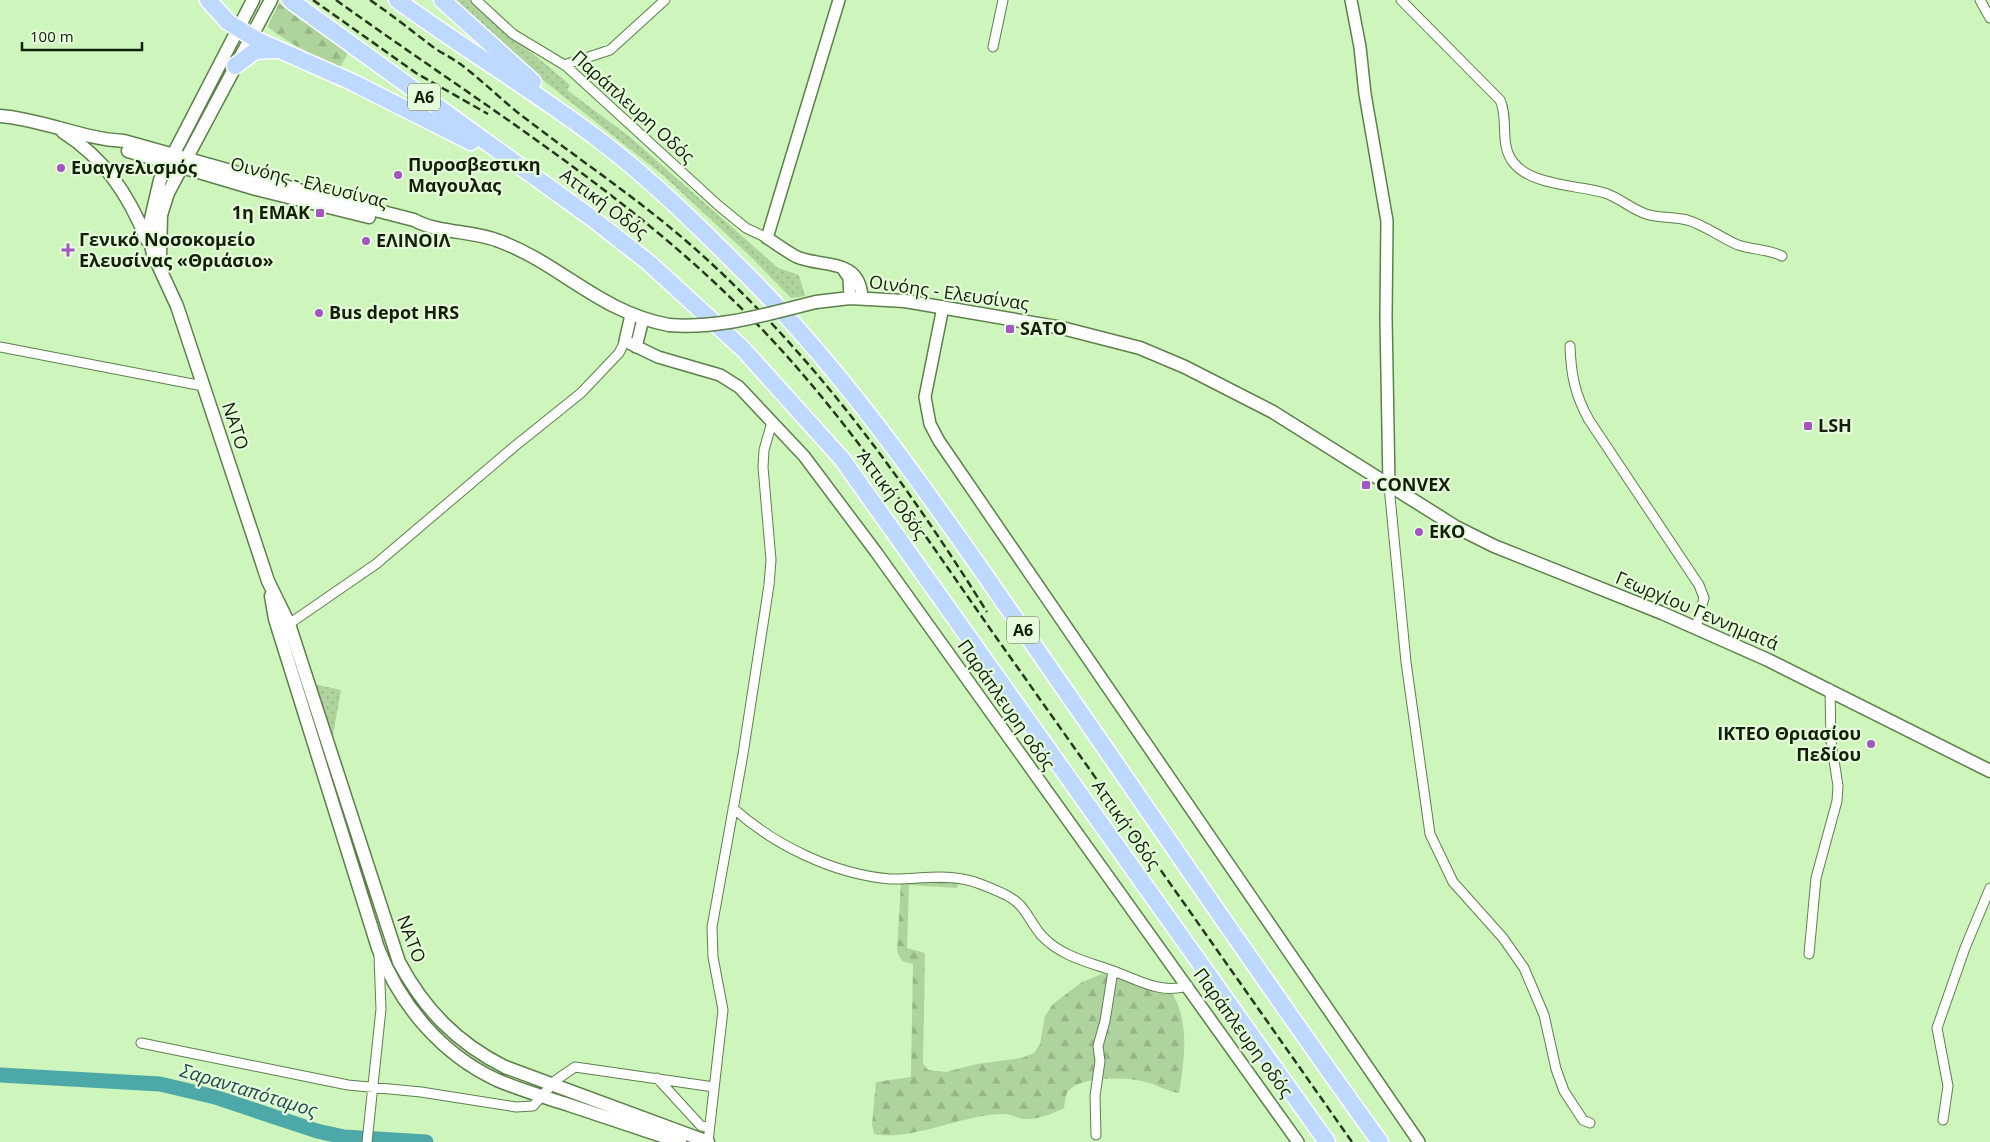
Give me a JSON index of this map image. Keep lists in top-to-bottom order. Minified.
{"streets":{"highway":["Α6","Αττική Οδός"],"main road":["Οινόης - Ελευσίνας","ΝΑΤΟ","Γεωργίου Γεννηματά"],"street":["Παράπλευρη Οδός","Παράπλευρη οδός"]},"crossings":[["Οινόης - Ελευσίνας","ΝΑΤΟ"],["Οινόης - Ελευσίνας","Γεωργίου Γεννηματά"]],"water":["Σαρανταπόταμος"],"places":{"other":["Ευαγγελισμός","Πυροσβεστικη Μαγουλας","ΕΛΙΝΟΙΛ","Bus depot HRS","EKO","ΙΚΤΕΟ Θριασίου Πεδίου"],"transit":["1η ΕΜΑΚ","SATO","LSH","CONVEX"],"health":["Γενικό Νοσοκομείο Ελευσίνας «Θριάσιο»"]},"scale_bar":"100 m"}
